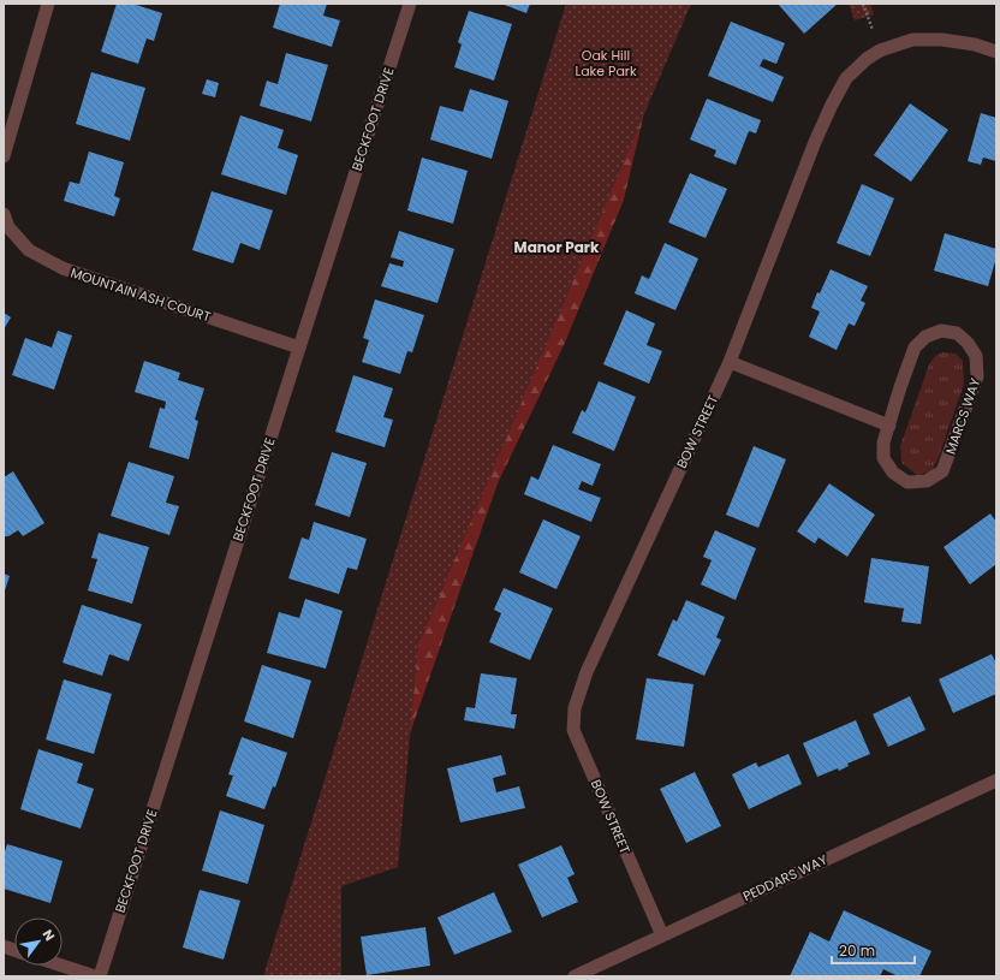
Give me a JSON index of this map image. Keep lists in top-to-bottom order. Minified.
{"streets":{"street":["BECKFOOT DRIVE","MOUNTAIN ASH COURT","MARCS WAY","BOW STREET","PEDDARS WAY"]},"crossings":[["BECKFOOT DRIVE","MOUNTAIN ASH COURT"],["BOW STREET","PEDDARS WAY"]],"districts":["Manor Park"],"parks":["Oak Hill Lake Park"],"scale_bar":"20 m","north":"top right"}
